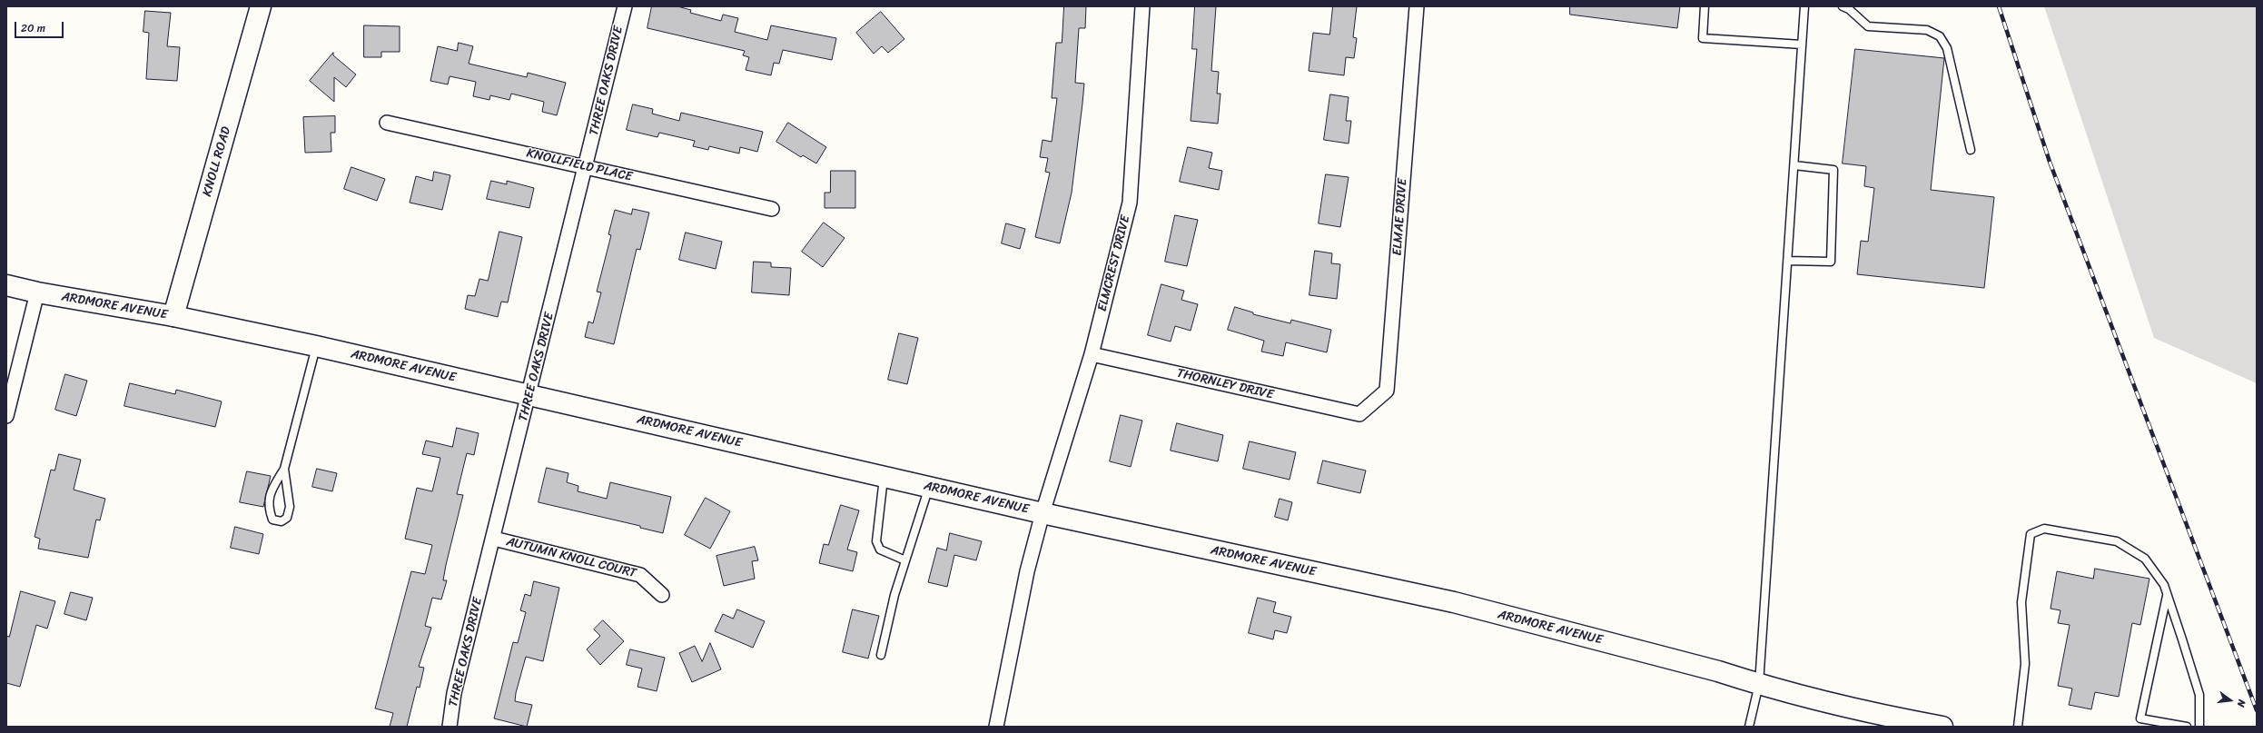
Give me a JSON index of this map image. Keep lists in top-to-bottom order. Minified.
{"streets":{"main road":["KNOLL ROAD","ARDMORE AVENUE"],"street":["THREE OAKS DRIVE","KNOLLFIELD PLACE","ELMAE DRIVE","ELMCREST DRIVE","THORNLEY DRIVE","AUTUMN KNOLL COURT"]},"crossings":[["THREE OAKS DRIVE","KNOLLFIELD PLACE"],["THREE OAKS DRIVE","ARDMORE AVENUE"],["THREE OAKS DRIVE","AUTUMN KNOLL COURT"],["KNOLL ROAD","ARDMORE AVENUE"],["ELMAE DRIVE","THORNLEY DRIVE"],["ELMCREST DRIVE","ARDMORE AVENUE"],["ELMCREST DRIVE","THORNLEY DRIVE"]],"scale_bar":"20 m","north":"right"}
